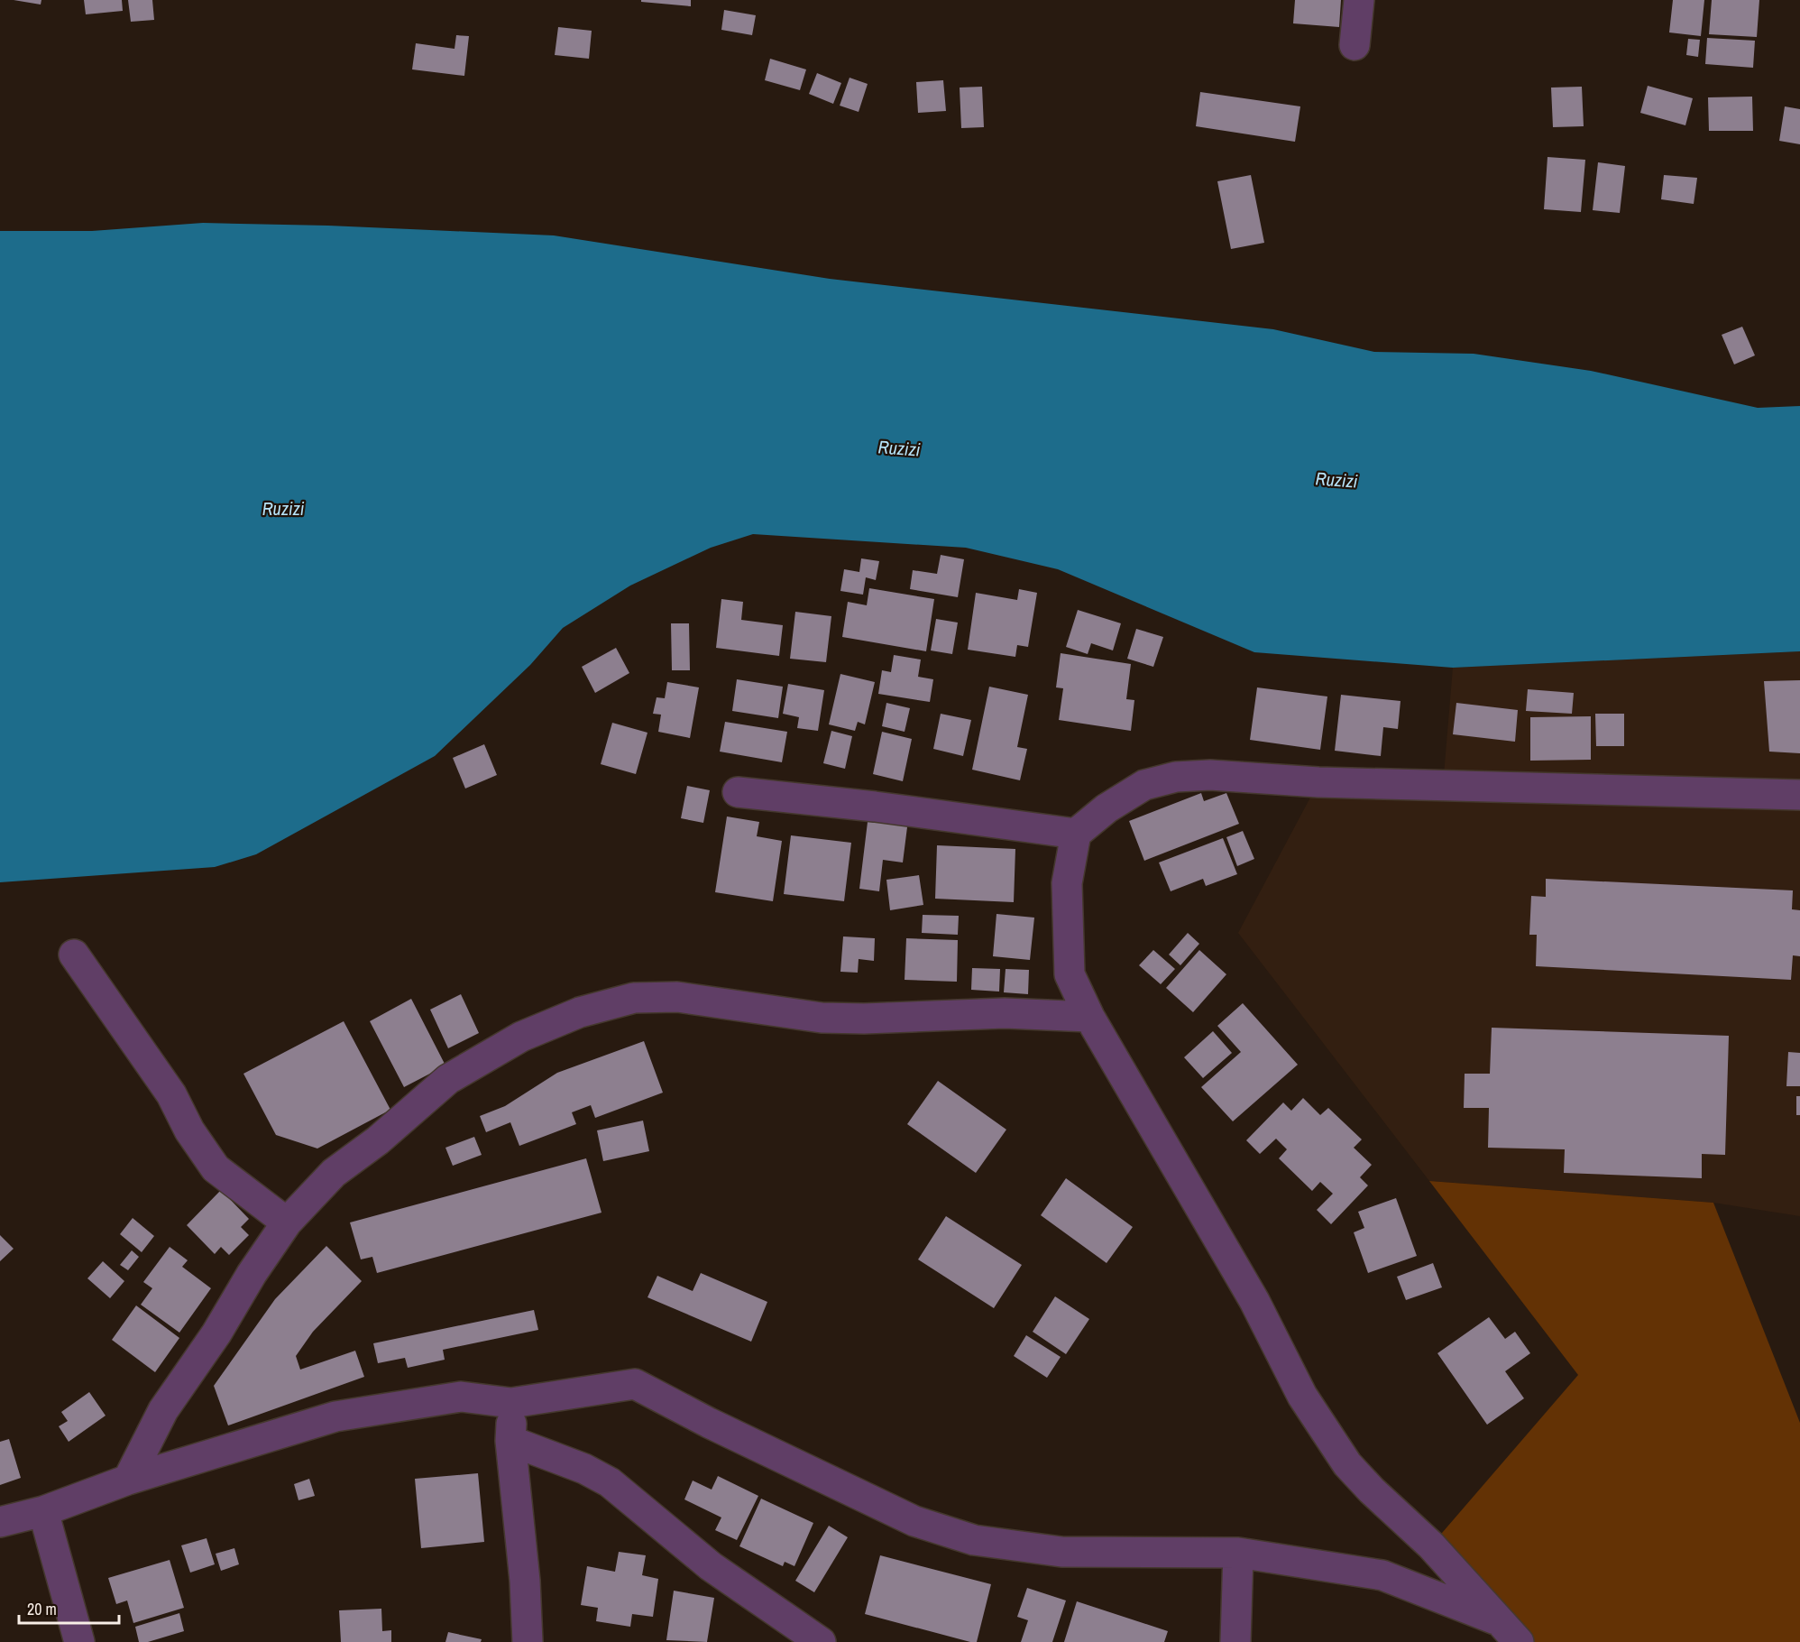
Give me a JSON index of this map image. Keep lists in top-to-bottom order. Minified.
{"water":["Ruzizi"],"scale_bar":"20 m"}
